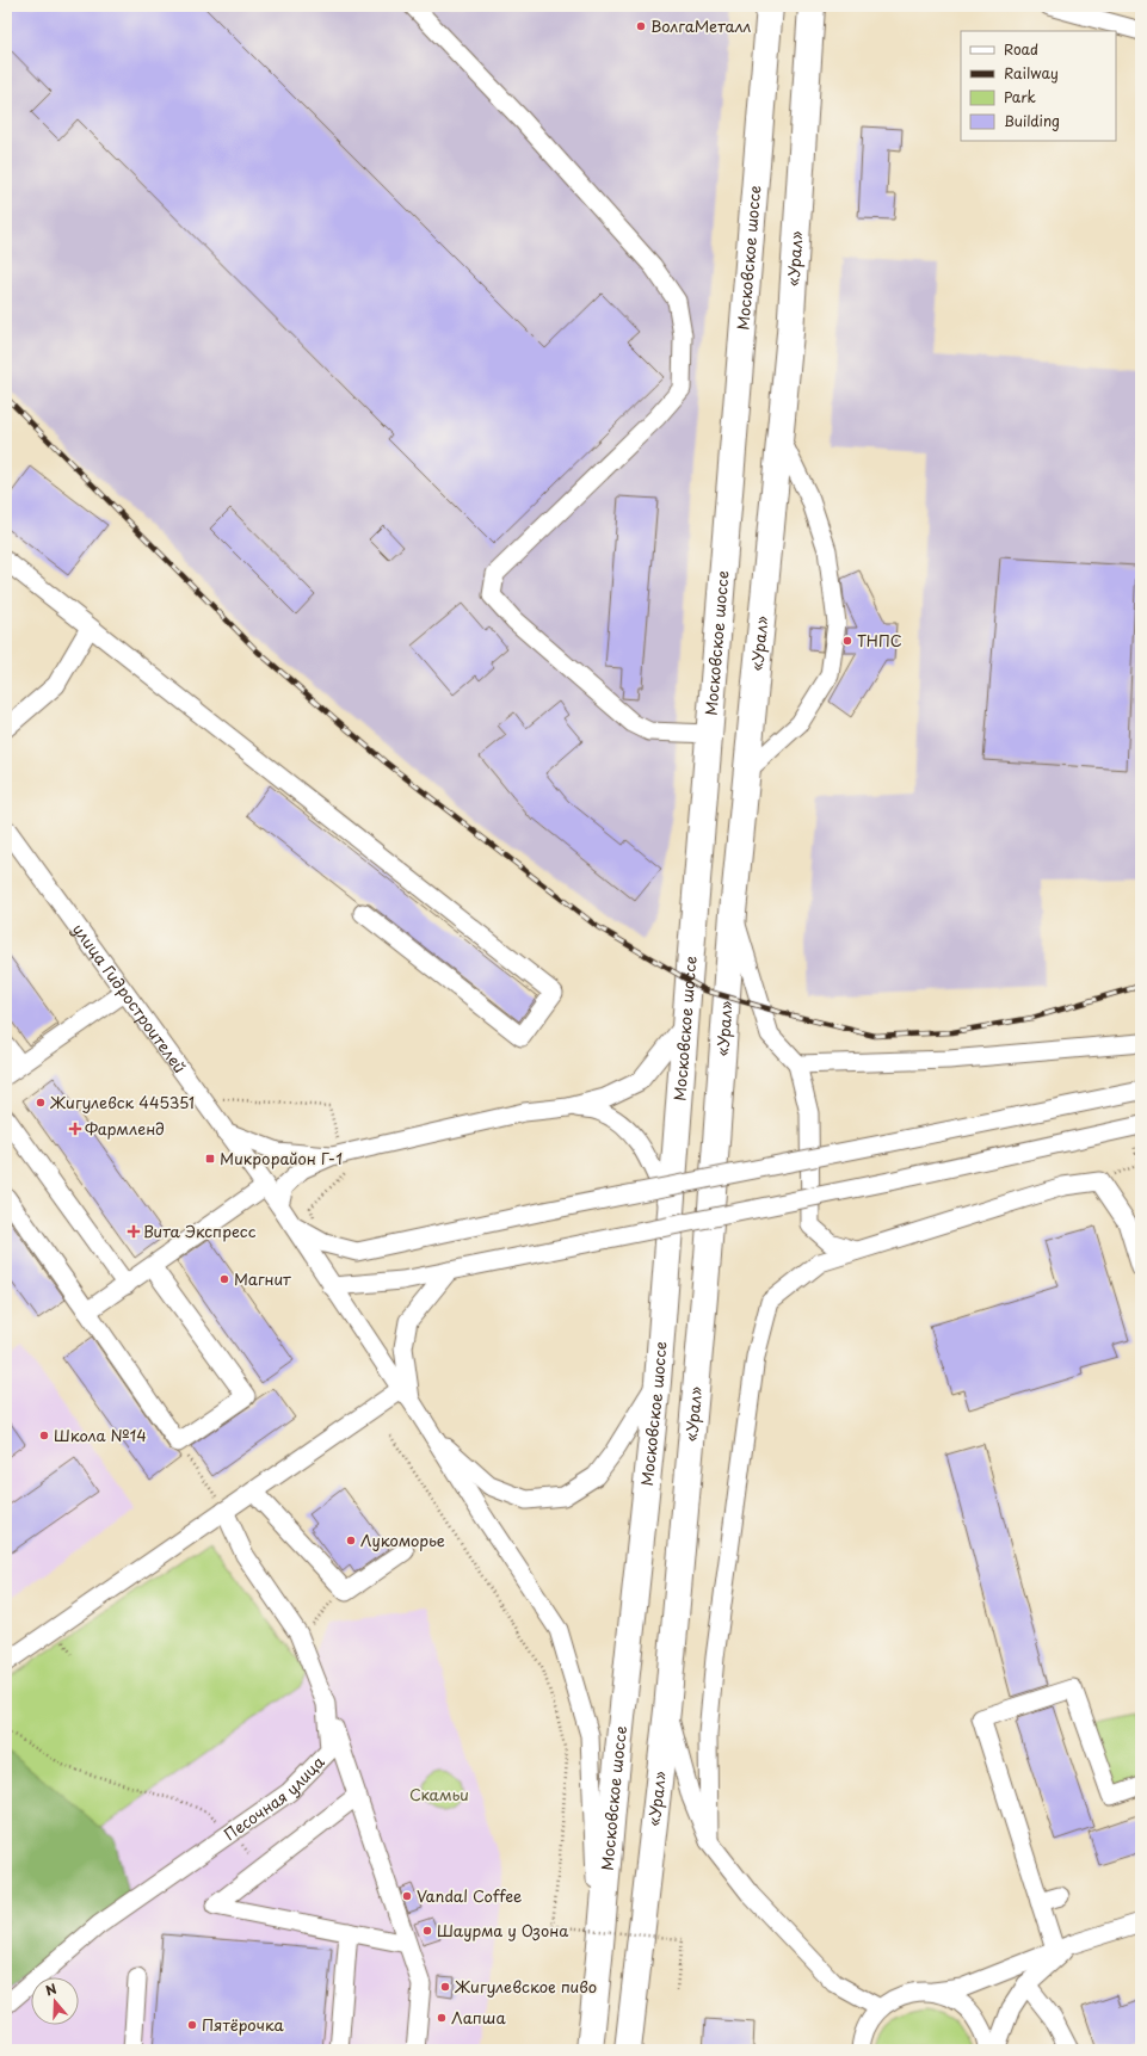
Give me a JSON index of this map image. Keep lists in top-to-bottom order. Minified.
{"streets":{"highway":["Московское шоссе","«Урал»"],"street":["улица Гидростроителей","Песочная улица"]},"crossings":[["Московское шоссе","улица Гидростроителей"]],"parks":["Скамьи"],"places":{"other":["ВолгаМеталл","ТНПС","Жигулевск 445351","Магнит","Школа №14","Лукоморье","Vandal Coffee","Шаурма у Озона","Жигулевское пиво","Лапша","Пятёрочка"],"health":["Фармленд","Вита Экспресс"],"transit":["Микрорайон Г-1"]},"legend":["Road","Railway","Park","Building"],"north":"top"}
